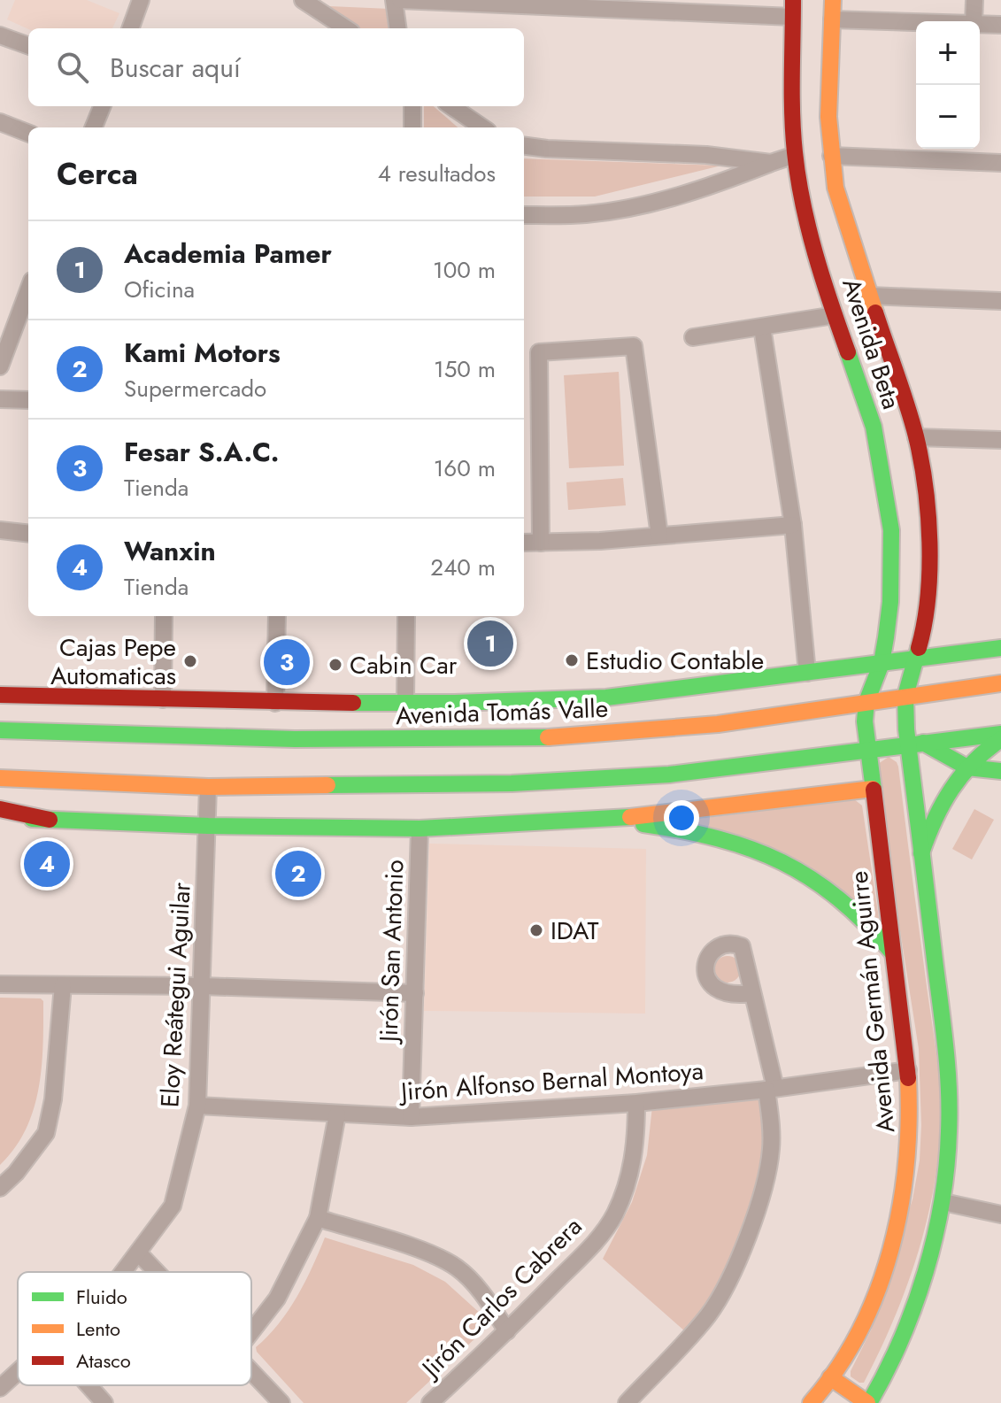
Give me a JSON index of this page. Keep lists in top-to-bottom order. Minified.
{"streets":{"main road":["Avenida Beta","Avenida Tomás Valle","Avenida Germán Aguirre"],"street":["Jirón San Antonio","Eloy Reátegui Aguilar","Jirón Alfonso Bernal Montoya","Jirón Carlos Cabrera"]},"crossings":[["Avenida Beta","Avenida Tomás Valle"],["Avenida Beta","Avenida Germán Aguirre"],["Avenida Tomás Valle","Avenida Germán Aguirre"],["Jirón San Antonio","Jirón Alfonso Bernal Montoya"],["Eloy Reátegui Aguilar","Jirón Alfonso Bernal Montoya"],["Avenida Germán Aguirre","Jirón Alfonso Bernal Montoya"],["Jirón Alfonso Bernal Montoya","Jirón Carlos Cabrera"]],"places":["Estudio Contable","Cajas Pepe Automaticas","Cabin Car","IDAT"],"legend":["Fluido","Lento","Atasco"],"page":{"map_buttons":["+","−"],"search":"Buscar aquí","heading":["Cerca","4 resultados"],"list":[{"mark":"1","name":"Academia Pamer","note":"Oficina","value":"100 m"},{"mark":"2","name":"Kami Motors","note":"Supermercado","value":"150 m"},{"mark":"3","name":"Fesar S.A.C.","note":"Tienda","value":"160 m"},{"mark":"4","name":"Wanxin","note":"Tienda","value":"240 m"}],"pins":["1","3","4","2"]}}
